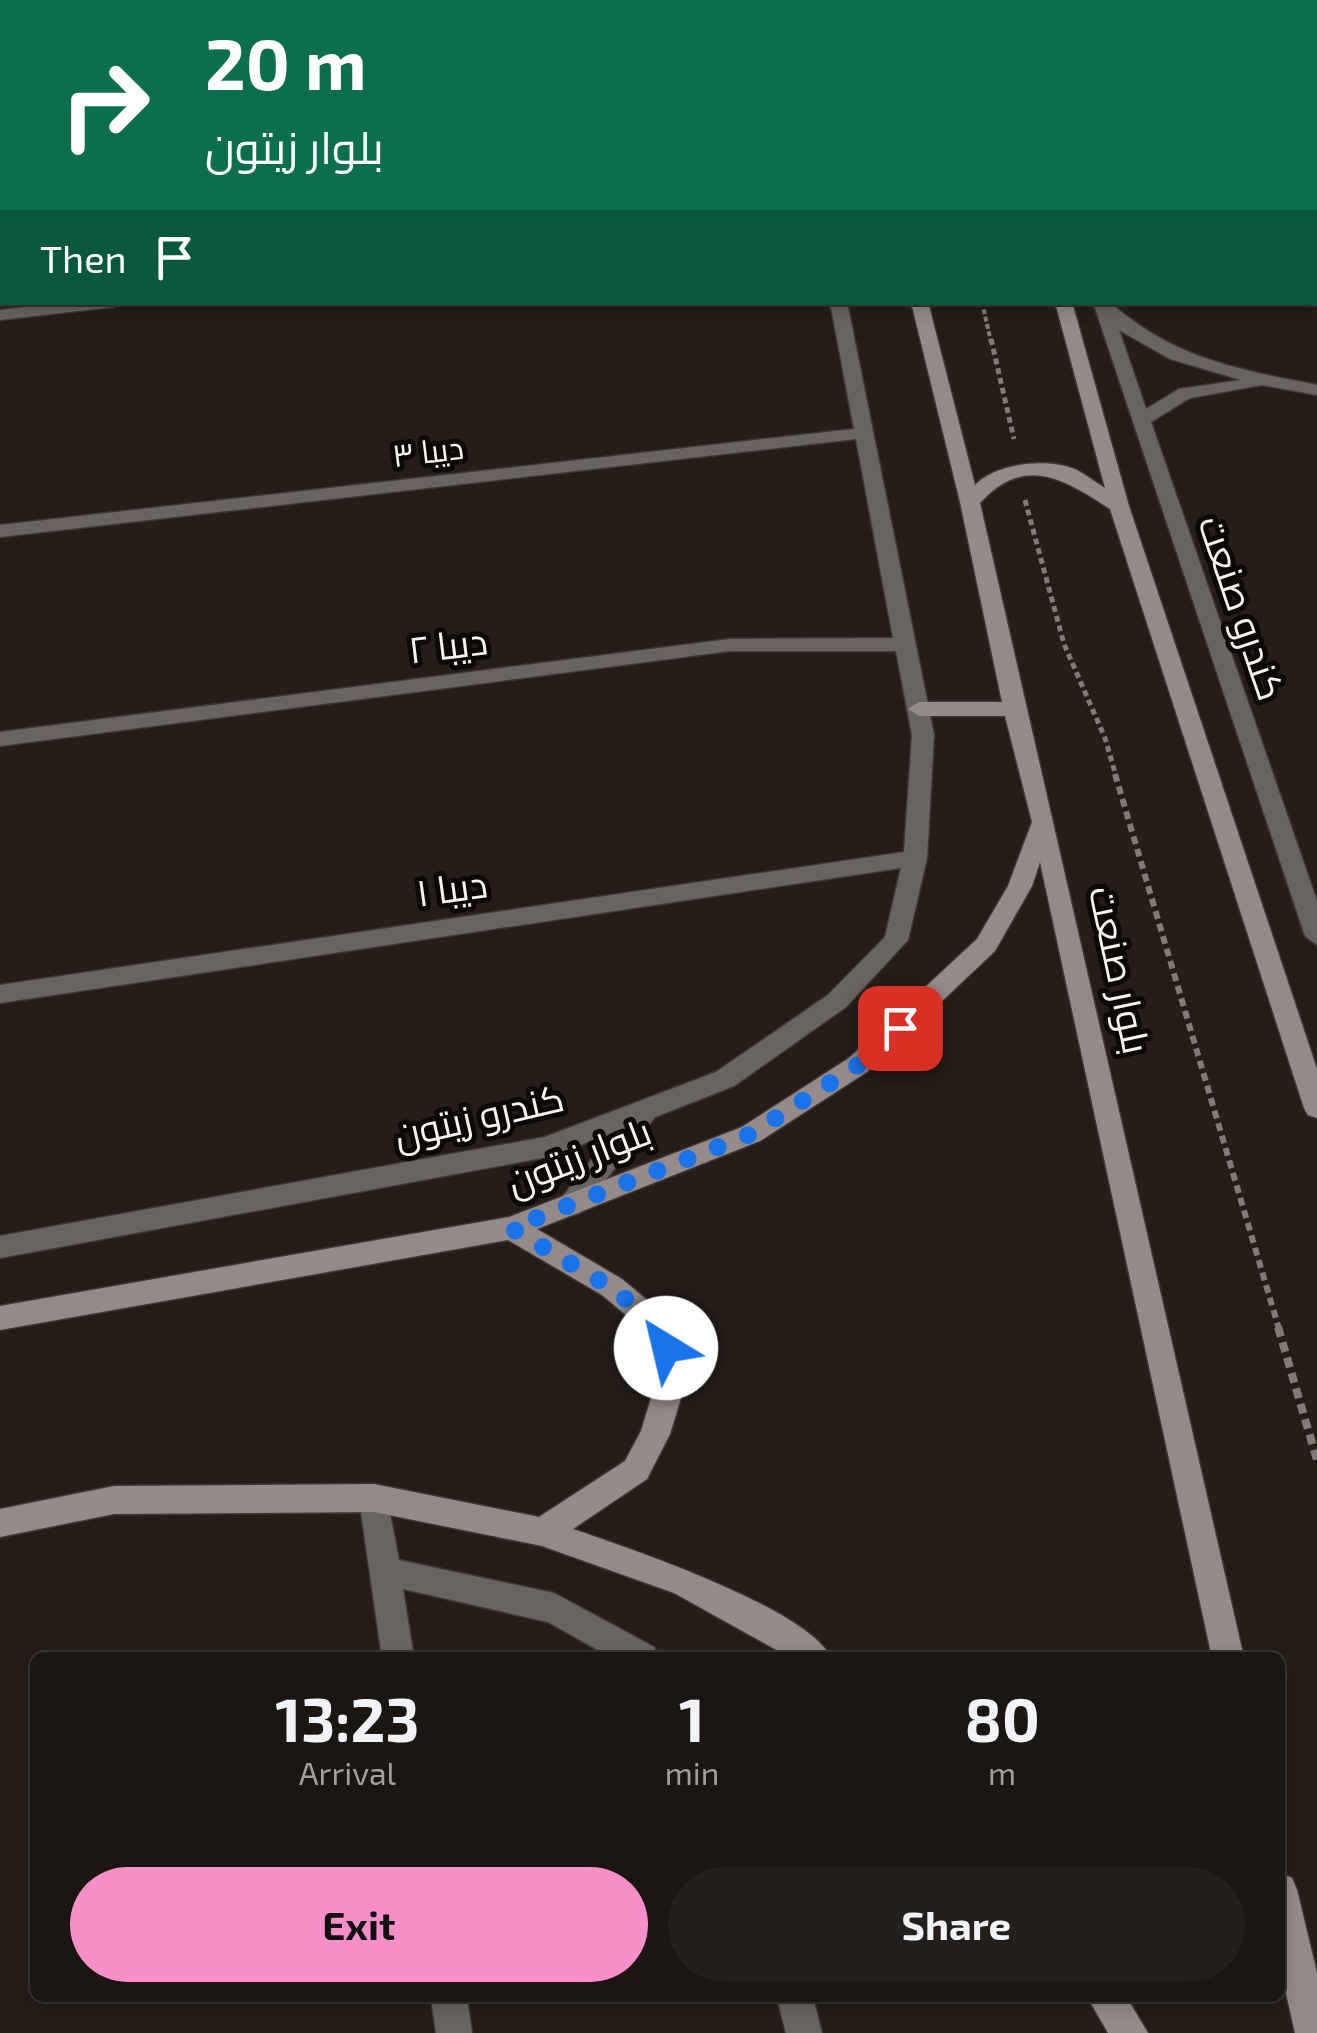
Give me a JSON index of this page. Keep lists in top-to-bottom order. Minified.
{"streets":{"main road":["بلوار صنعت","بلوار زیتون"],"street":["دیبا ۳","کندرو صنعت","دیبا ۲","دیبا ۱","کندرو زیتون"]},"crossings":[["دیبا ۱","کندرو زیتون"],["بلوار صنعت","بلوار زیتون"]],"page":{"turn":["20 m","بلوار زیتون"],"then":"Then","eta":["13:23","Arrival","1","min","80","m"],"buttons":["Exit","Share"]}}
